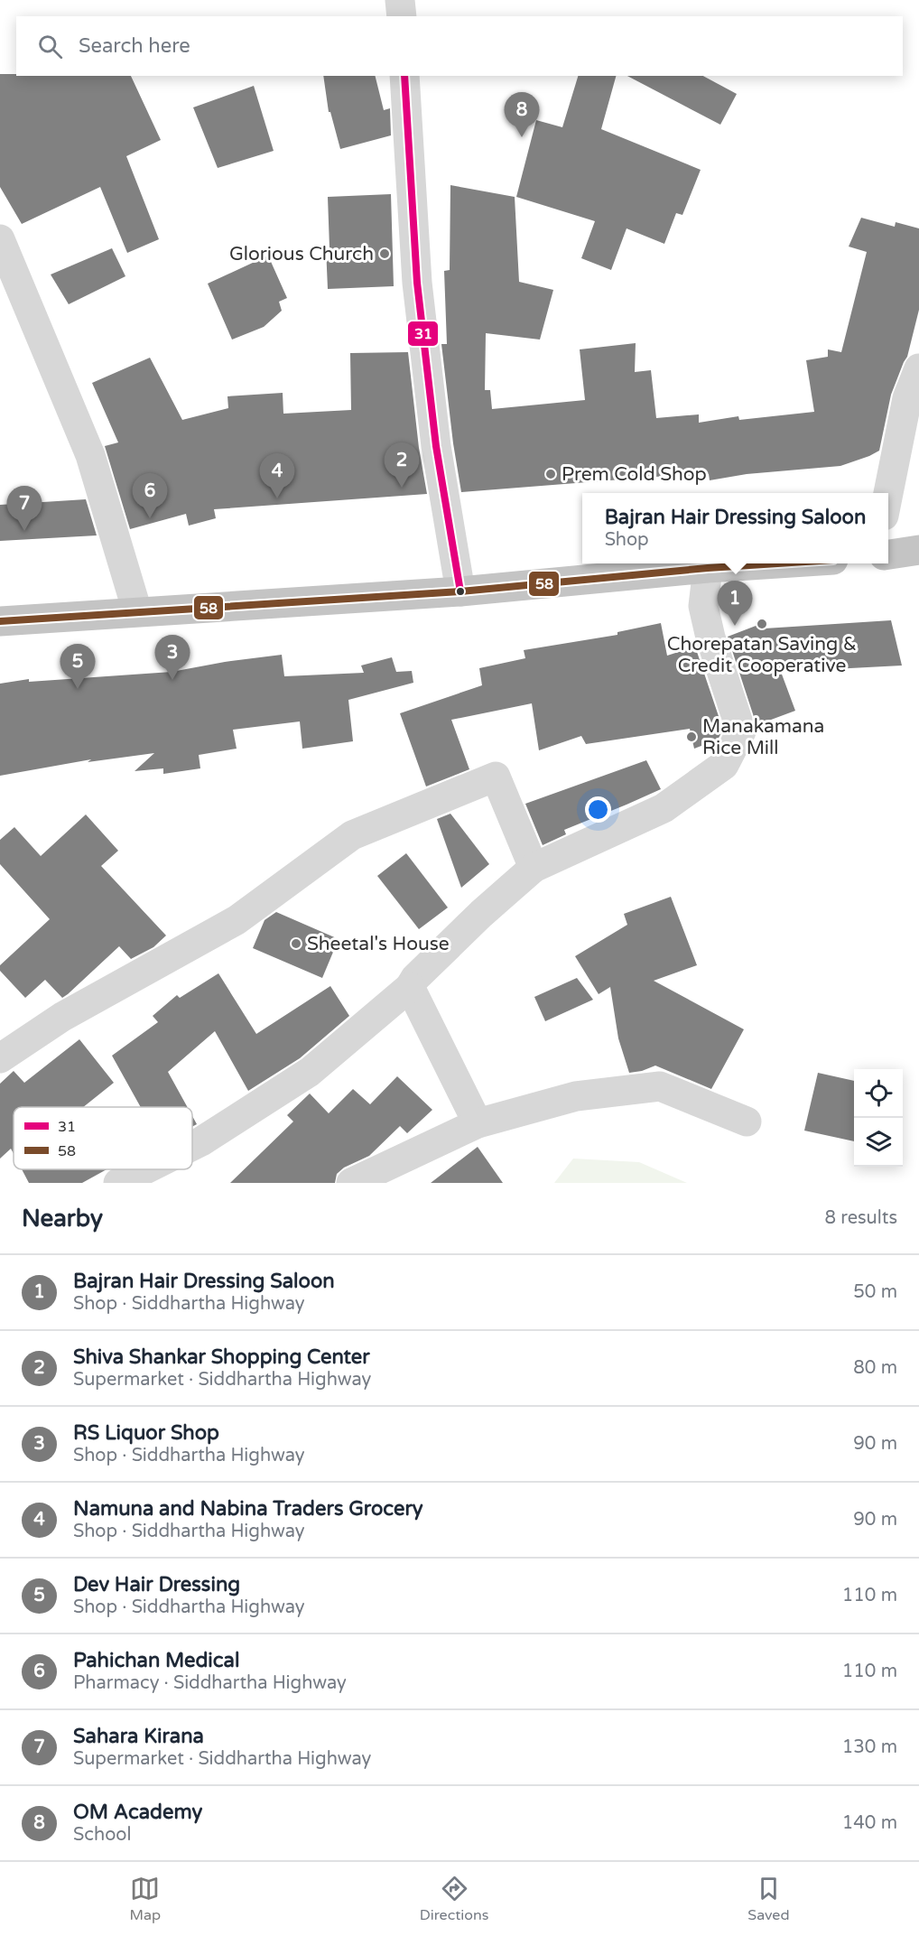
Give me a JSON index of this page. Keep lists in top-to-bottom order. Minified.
{"places":["Glorious Church","Prem Cold Shop","Chorepatan Saving & Credit Cooperative","Manakamana Rice Mill","Sheetal's House"],"lines":["transit line 31","transit line 58"],"legend":["31","58"],"page":{"search":"Search here","pins":["8","2","4","6","7","1","3","5"],"popup":["Bajran Hair Dressing Saloon","Shop"],"heading":["Nearby","8 results"],"list":[{"mark":"1","name":"Bajran Hair Dressing Saloon","note":"Shop · Siddhartha Highway","value":"50 m"},{"mark":"2","name":"Shiva Shankar Shopping Center","note":"Supermarket · Siddhartha Highway","value":"80 m"},{"mark":"3","name":"RS Liquor Shop","note":"Shop · Siddhartha Highway","value":"90 m"},{"mark":"4","name":"Namuna and Nabina Traders Grocery","note":"Shop · Siddhartha Highway","value":"90 m"},{"mark":"5","name":"Dev Hair Dressing","note":"Shop · Siddhartha Highway","value":"110 m"},{"mark":"6","name":"Pahichan Medical","note":"Pharmacy · Siddhartha Highway","value":"110 m"},{"mark":"7","name":"Sahara Kirana","note":"Supermarket · Siddhartha Highway","value":"130 m"},{"mark":"8","name":"OM Academy","note":"School","value":"140 m"}],"nav":["Map","Directions","Saved"]}}
